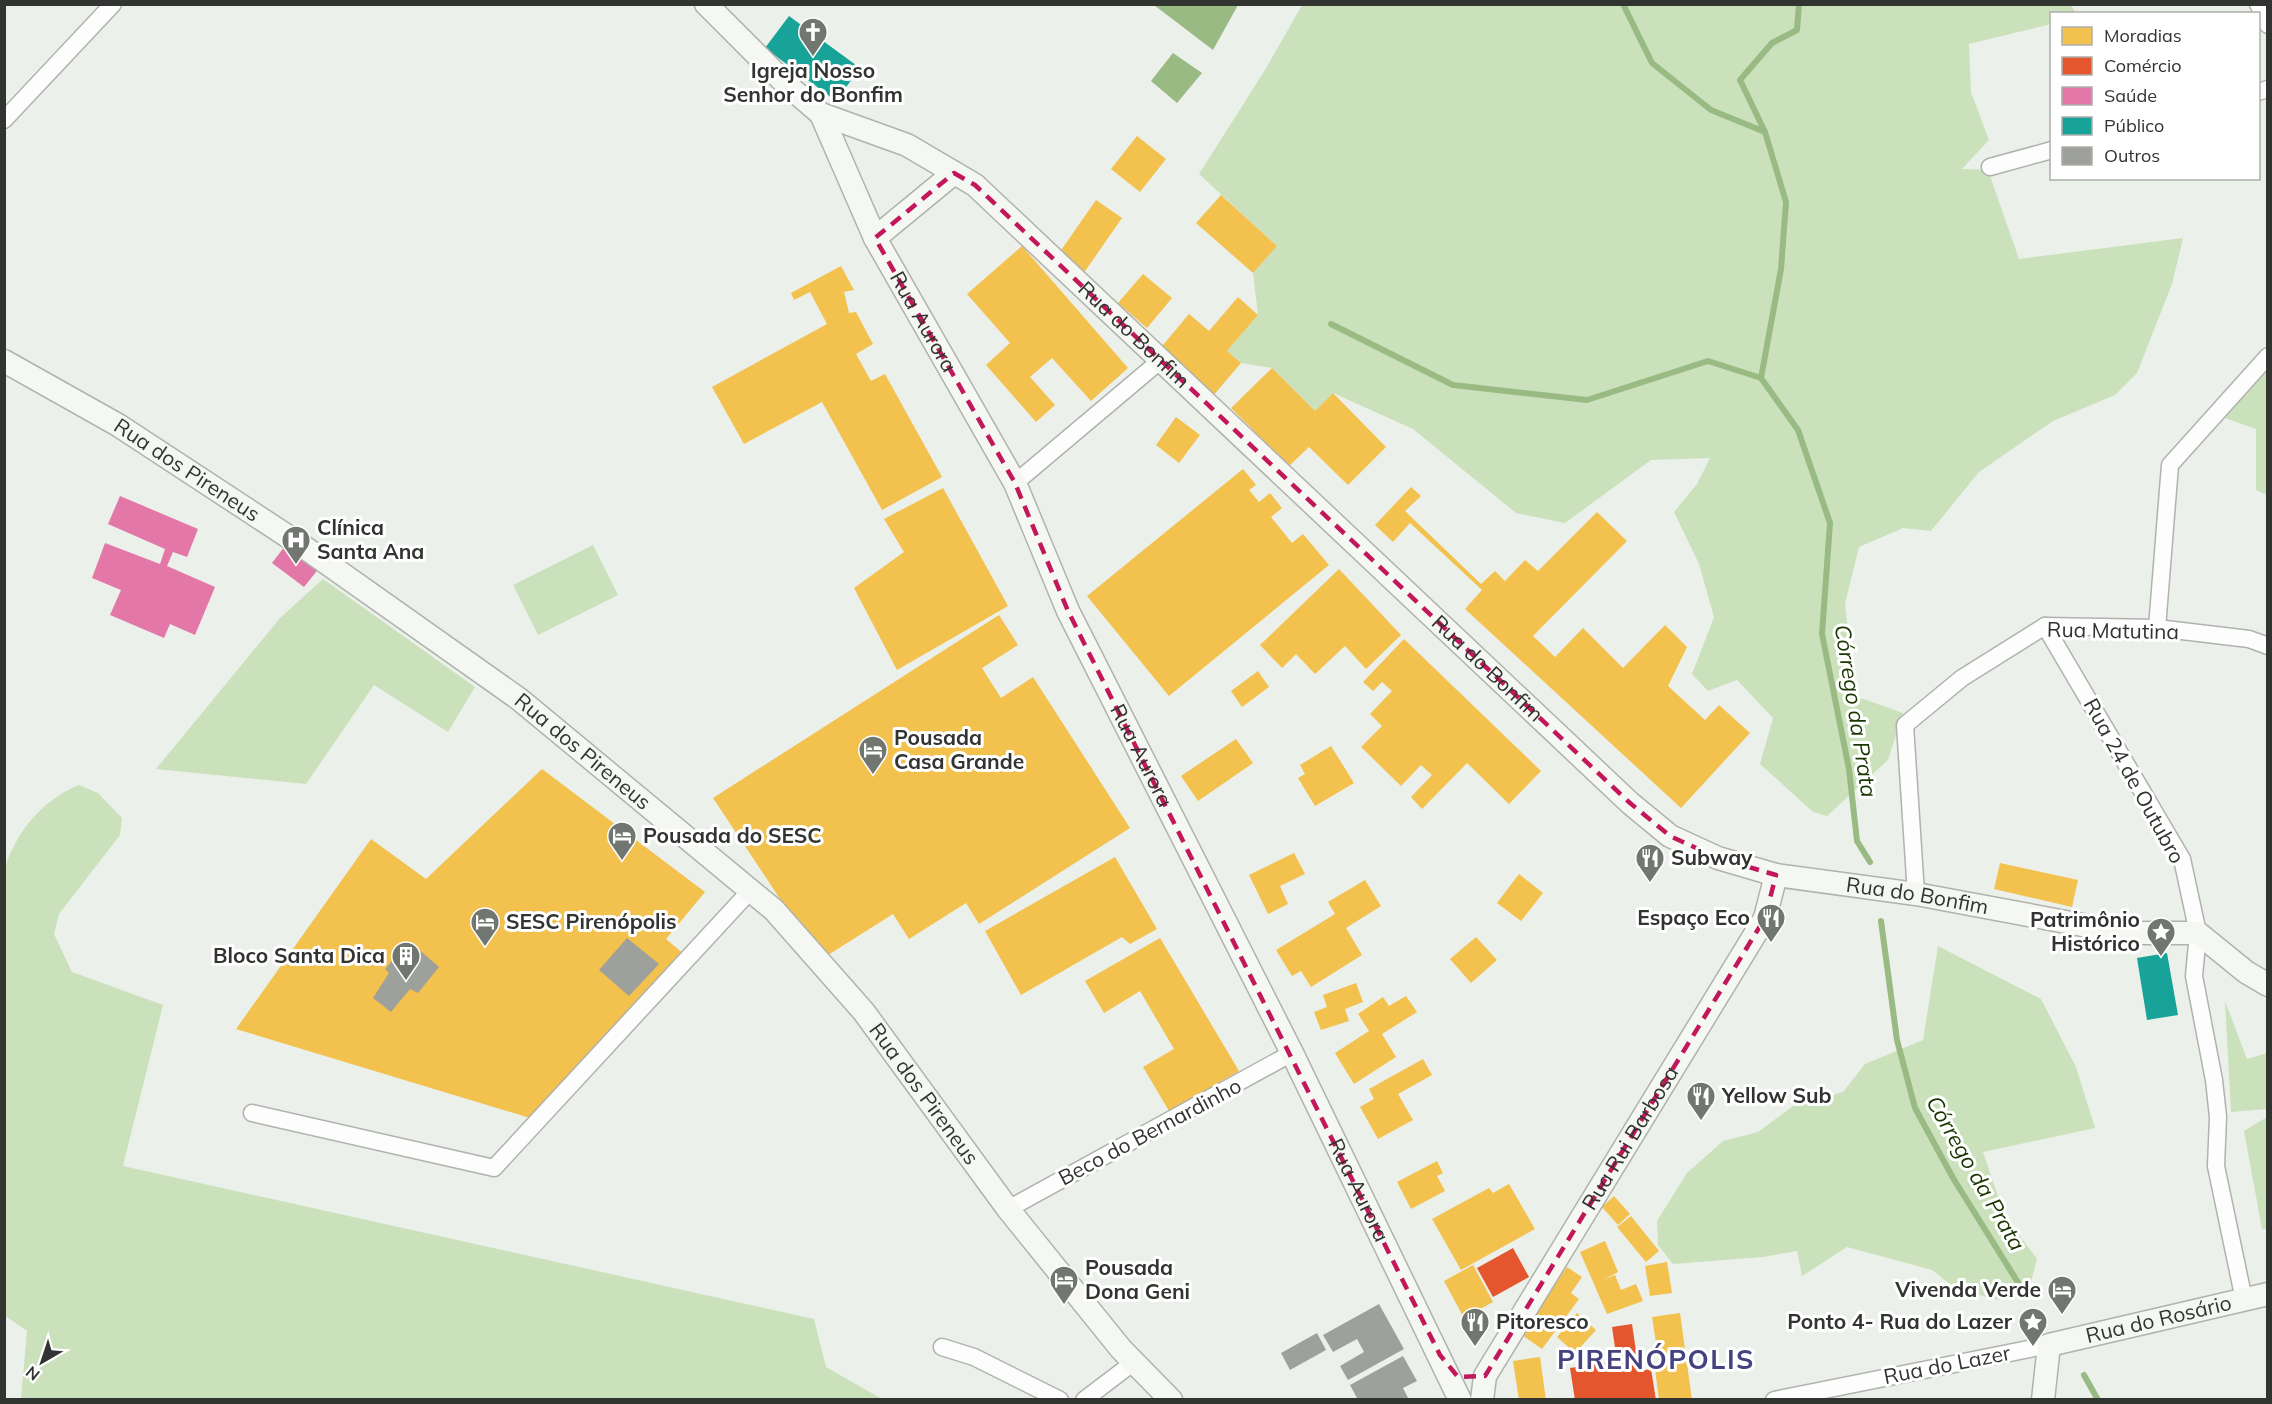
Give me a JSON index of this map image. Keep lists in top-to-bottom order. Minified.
{"streets":{"main road":["Rua Aurora","Rua do Bonfim","Rua dos Pireneus","Rua Rui Barbosa","Rua do Rosário"],"street":["Rua Matutina","Rua 24 de Outubro","Beco do Bernardinho","Rua do Lazer"]},"crossings":[["Rua Aurora","Rua do Bonfim"],["Rua Aurora","Beco do Bernardinho"],["Rua do Bonfim","Rua Matutina"],["Rua do Bonfim","Rua 24 de Outubro"],["Rua do Bonfim","Rua Rui Barbosa"],["Rua dos Pireneus","Beco do Bernardinho"],["Rua Matutina","Rua 24 de Outubro"],["Rua 24 de Outubro","Rua do Rosário"],["Rua do Rosário","Rua do Lazer"]],"districts":["PIRENÓPOLIS"],"water":["Córrego da Prata"],"places":{"church":["Igreja Nosso Senhor do Bonfim"],"hospital":["Clínica Santa Ana"],"hotel":["Pousada Casa Grande","Pousada do SESC","SESC Pirenópolis","Pousada Dona Geni","Vivenda Verde"],"restaurant":["Subway","Espaço Eco","Yellow Sub","Pitoresco"],"place":["Patrimônio Histórico","Ponto 4- Rua do Lazer"],"building":["Bloco Santa Dica"]},"legend":["Moradias","Comércio","Saúde","Público","Outros"],"north":"bottom left"}
